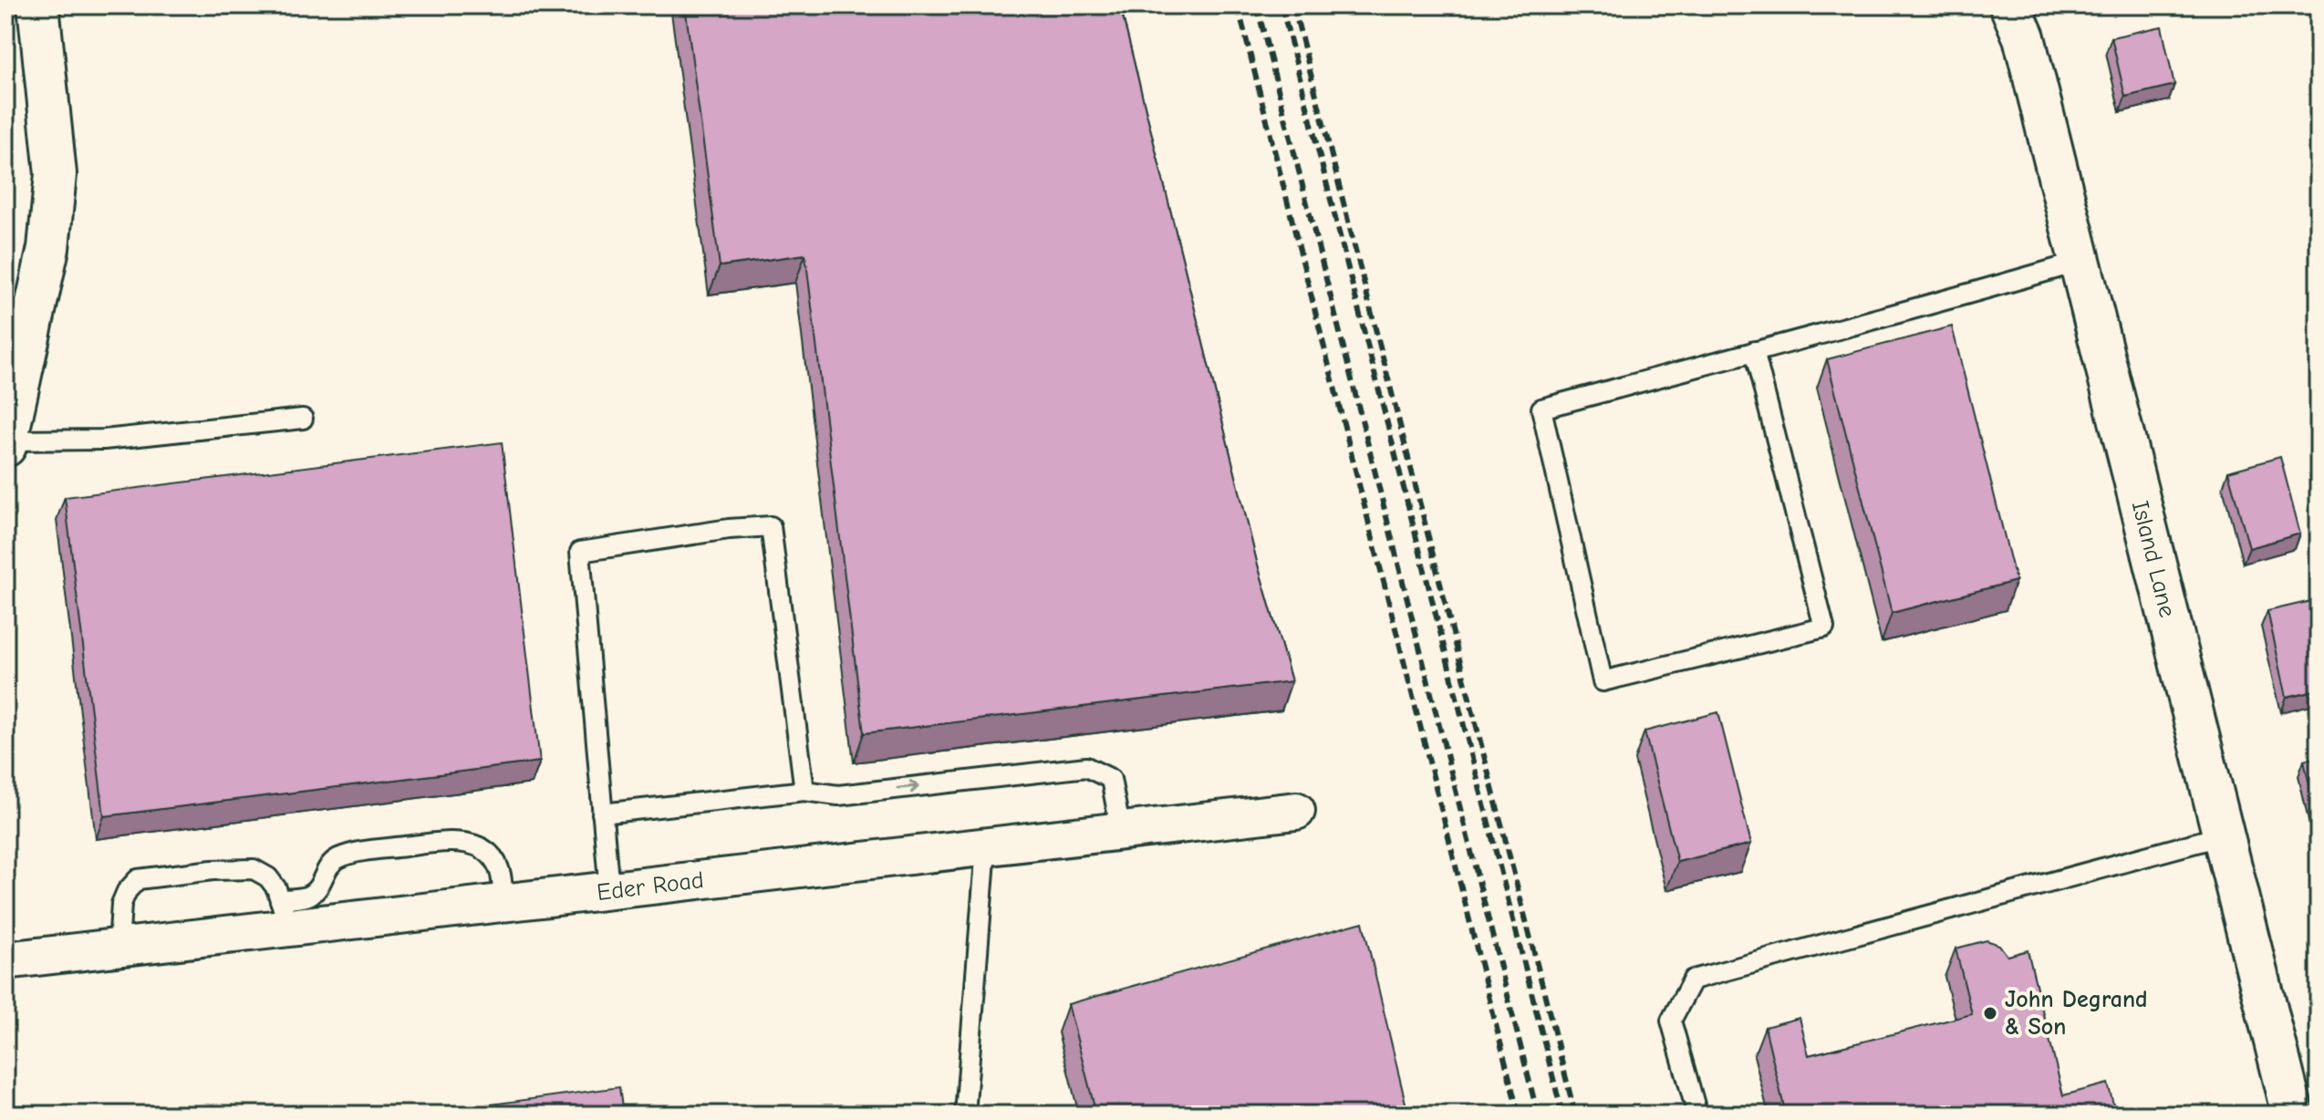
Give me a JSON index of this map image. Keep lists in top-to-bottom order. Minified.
{"streets":{"street":["Island Lane","Eder Road"]},"places":["John Degrand & Son"]}
